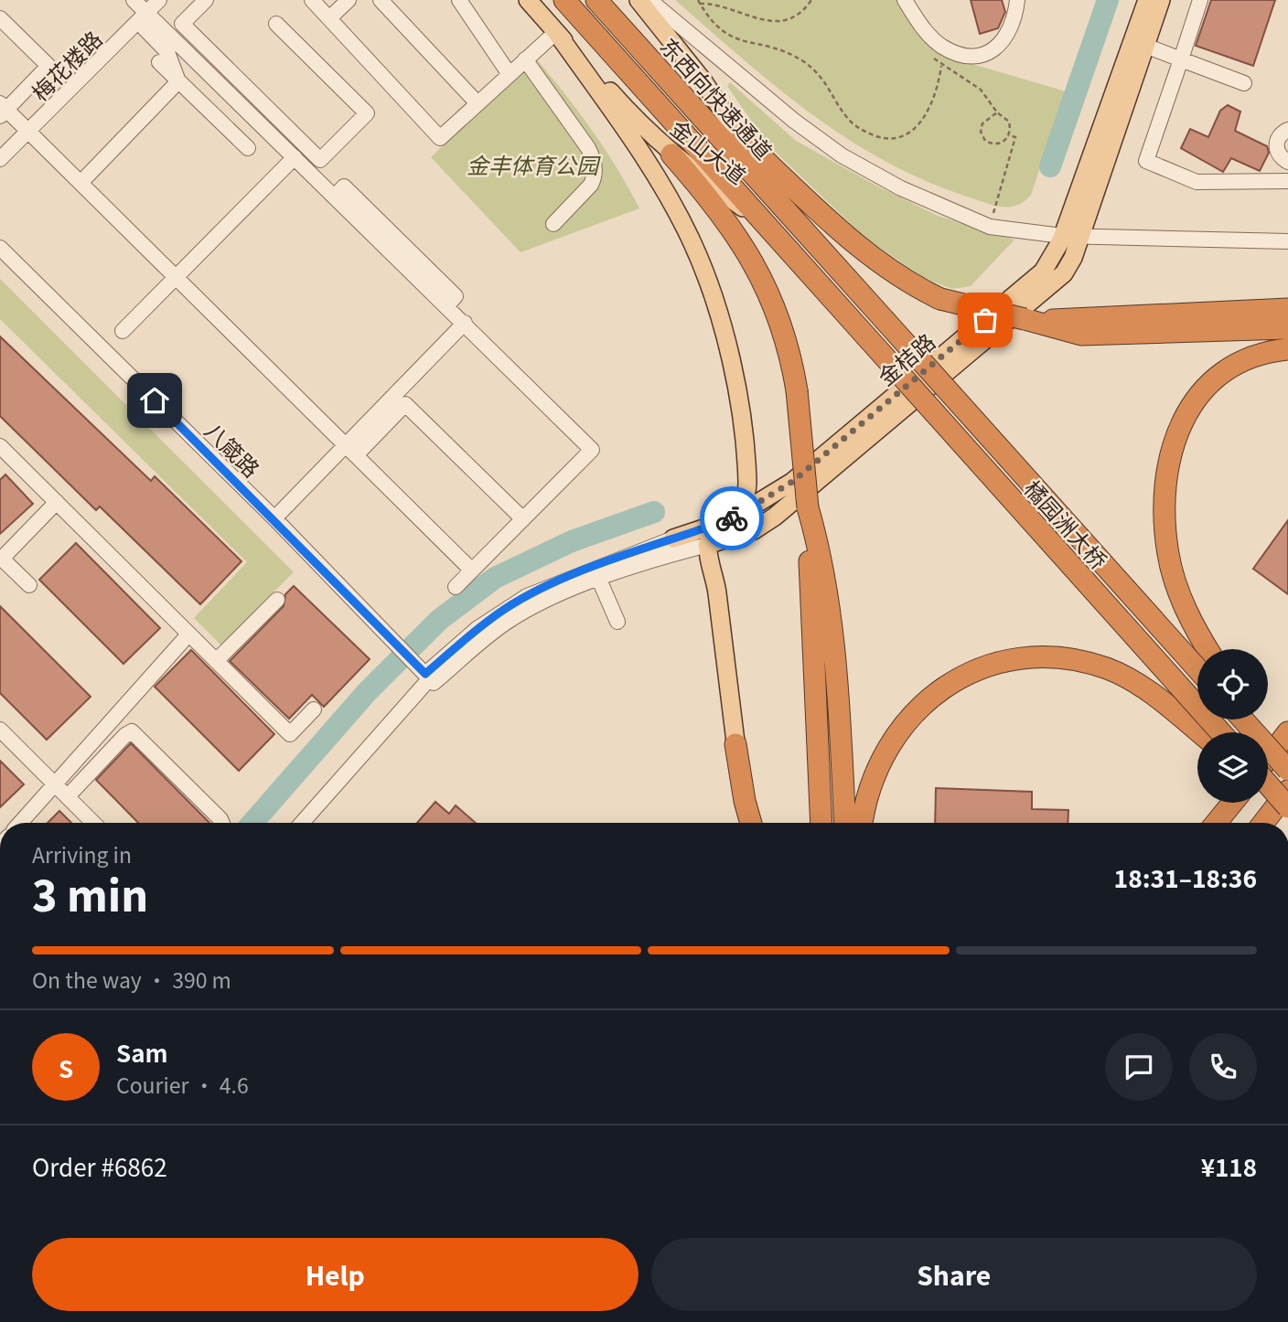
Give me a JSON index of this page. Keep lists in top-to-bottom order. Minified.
{"streets":{"highway":["东西向快速通道","金山大道","橘园洲大桥"],"main road":["金桔路"],"street":["梅花楼路","八箴路"]},"crossings":[["东西向快速通道","金山大道"],["金山大道","橘园洲大桥"]],"parks":["金丰体育公园"],"page":{"heading":["3 min","Arriving in","18:31–18:36"],"panel":["Sam","Courier · 4.6","Order #6862","¥118"],"bar":"On the way · 390 m","round":"S","buttons":["Help","Share"]}}
